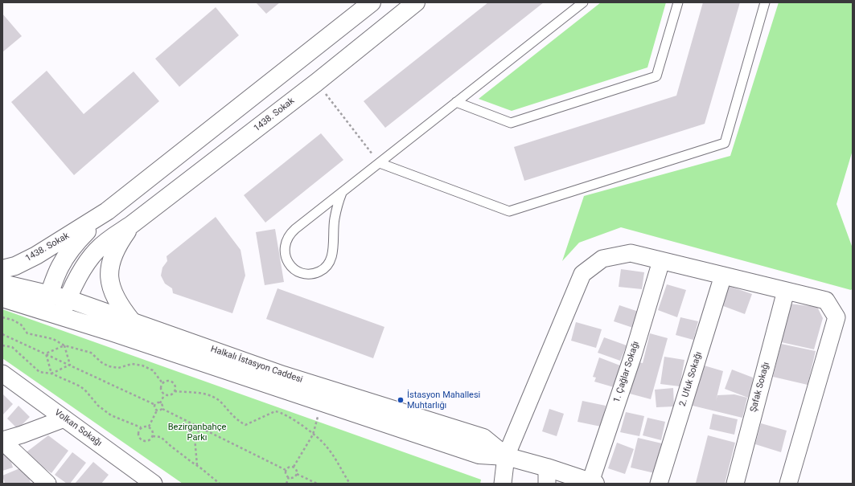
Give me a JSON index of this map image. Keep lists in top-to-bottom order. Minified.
{"streets":{"street":["1438. Sokak","Halkalı İstasyon Caddesi","1. Çağlar Sokağı","2. Ufuk Sokağı","Şafak Sokağı","Volkan Sokağı"]},"crossings":[["1438. Sokak","Halkalı İstasyon Caddesi"],["Halkalı İstasyon Caddesi","1. Çağlar Sokağı"]],"parks":["Bezirganbahçe Parkı"],"places":["İstasyon Mahallesi Muhtarlığı"]}
